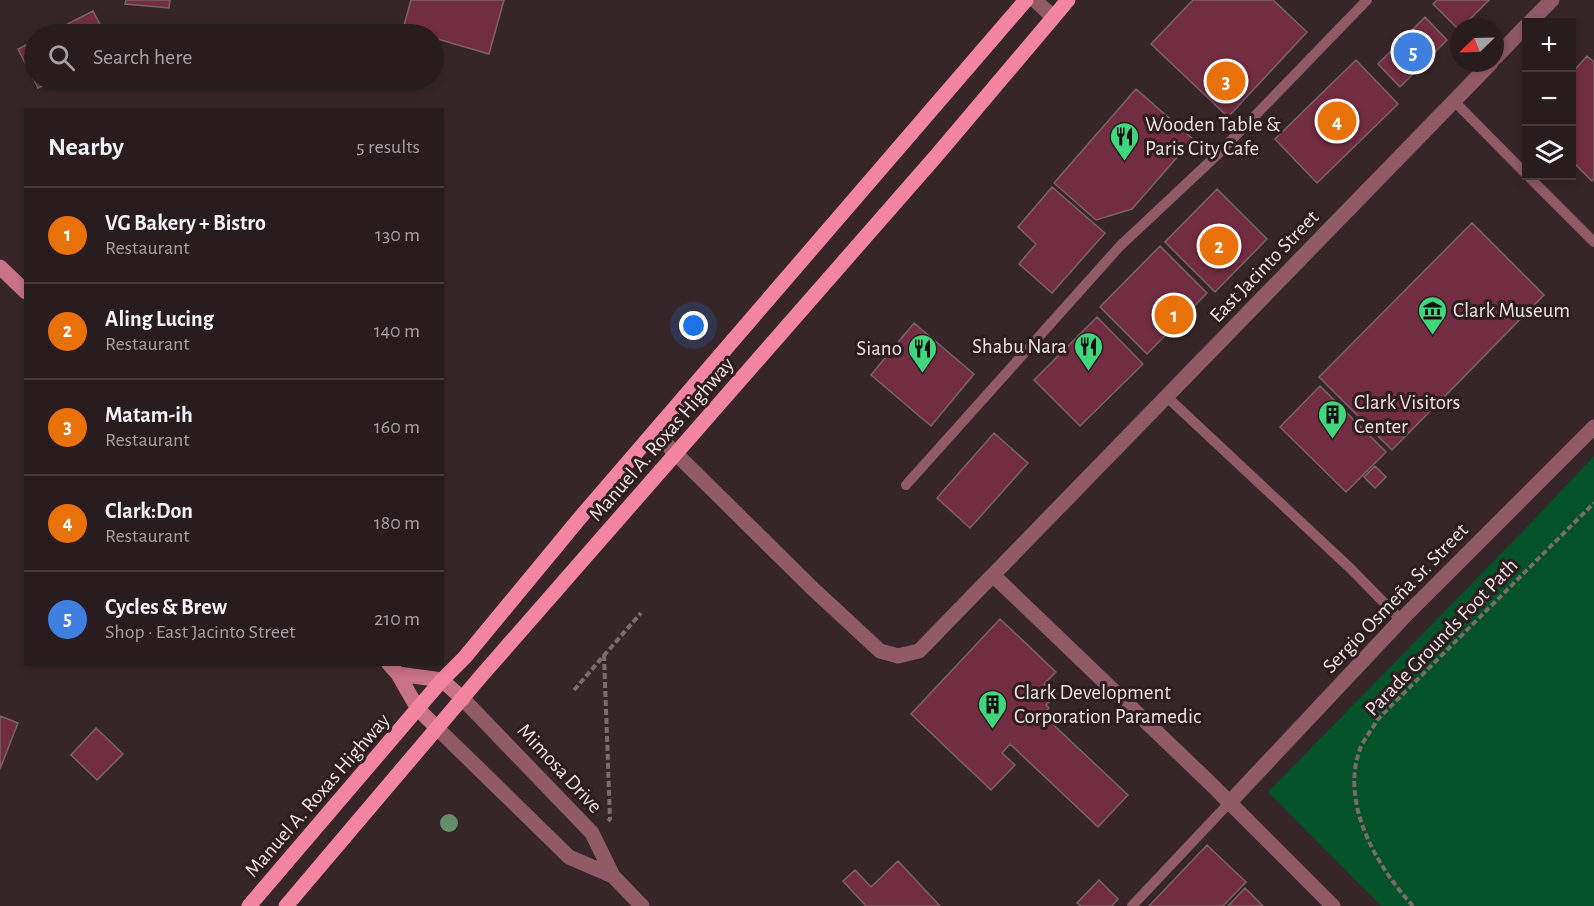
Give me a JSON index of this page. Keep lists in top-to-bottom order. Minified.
{"streets":{"main road":["Manuel A. Roxas Highway"],"street":["East Jacinto Street","Sergio Osmeña Sr. Street","Mimosa Drive"],"path":["Parade Grounds Foot Path"]},"crossings":[["East Jacinto Street","Manuel A. Roxas Highway"],["Manuel A. Roxas Highway","Mimosa Drive"]],"places":{"restaurant":["Wooden Table & Paris City Cafe","Shabu Nara","Siano"],"museum":["Clark Museum"],"building":["Clark Visitors Center","Clark Development Corporation Paramedic"]},"north":"bottom left","page":{"map_buttons":["+","−"],"search":"Search here","pins":["5","3","4","2","1"],"heading":["Nearby","5 results"],"list":[{"mark":"1","name":"VG Bakery + Bistro","note":"Restaurant","value":"130 m"},{"mark":"2","name":"Aling Lucing","note":"Restaurant","value":"140 m"},{"mark":"3","name":"Matam-ih","note":"Restaurant","value":"160 m"},{"mark":"4","name":"Clark:Don","note":"Restaurant","value":"180 m"},{"mark":"5","name":"Cycles & Brew","note":"Shop · East Jacinto Street","value":"210 m"}]}}
